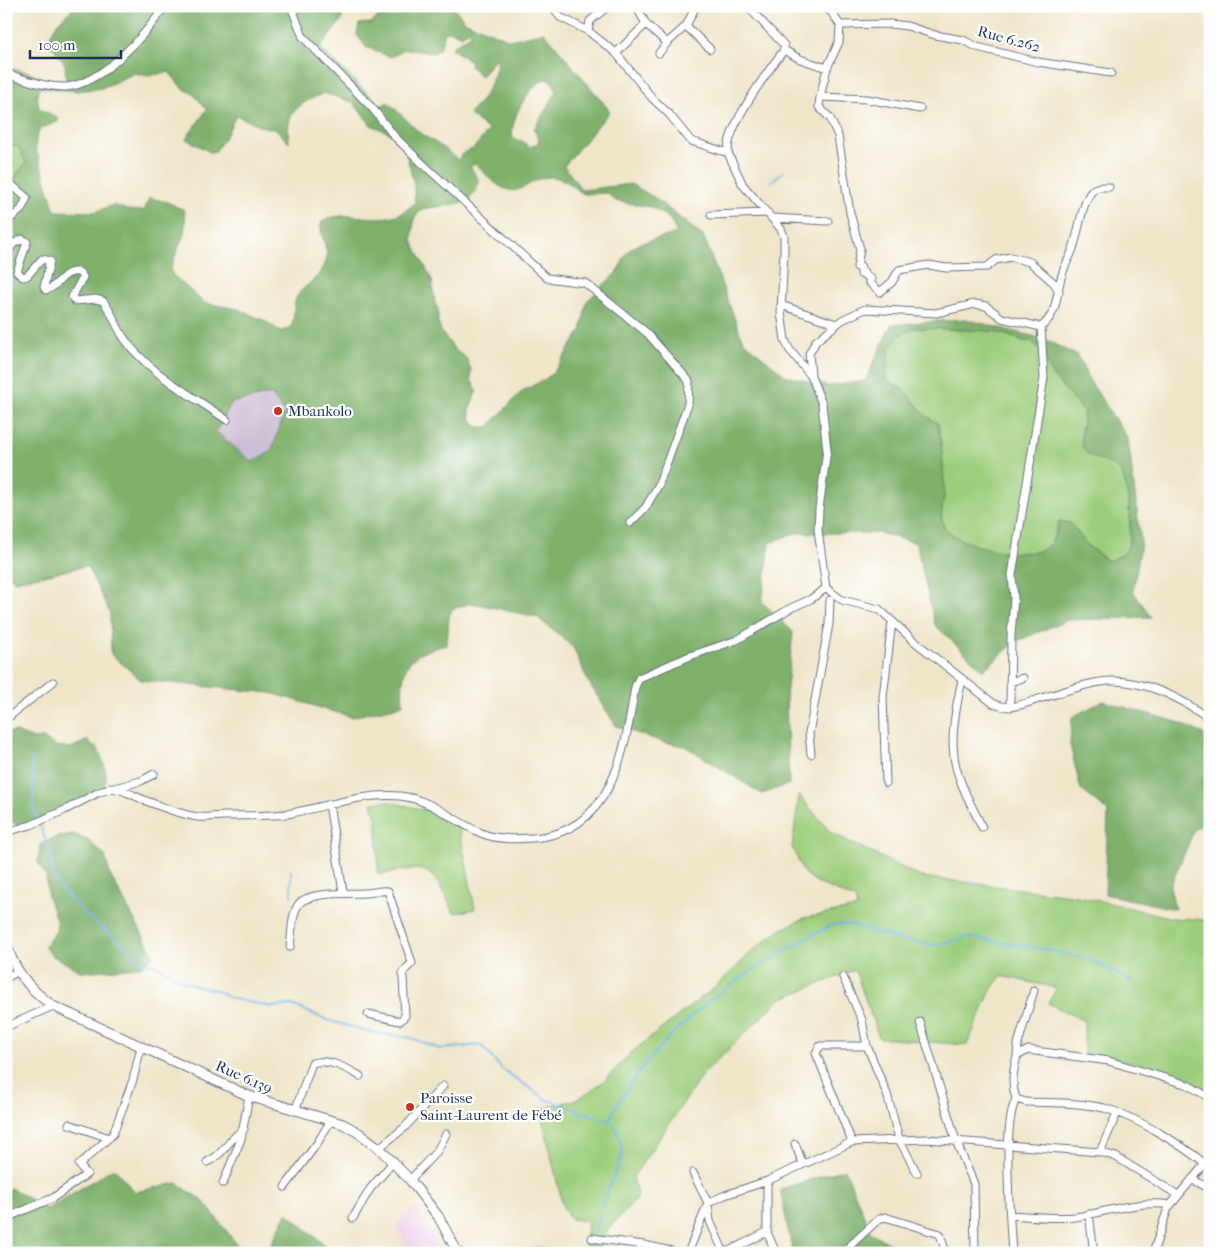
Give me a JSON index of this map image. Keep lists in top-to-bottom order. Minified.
{"streets":{"street":["Rue 6.262","Rue 6.139"]},"places":["Mbankolo","Paroisse Saint-Laurent de Fébé"],"scale_bar":"100 m"}
